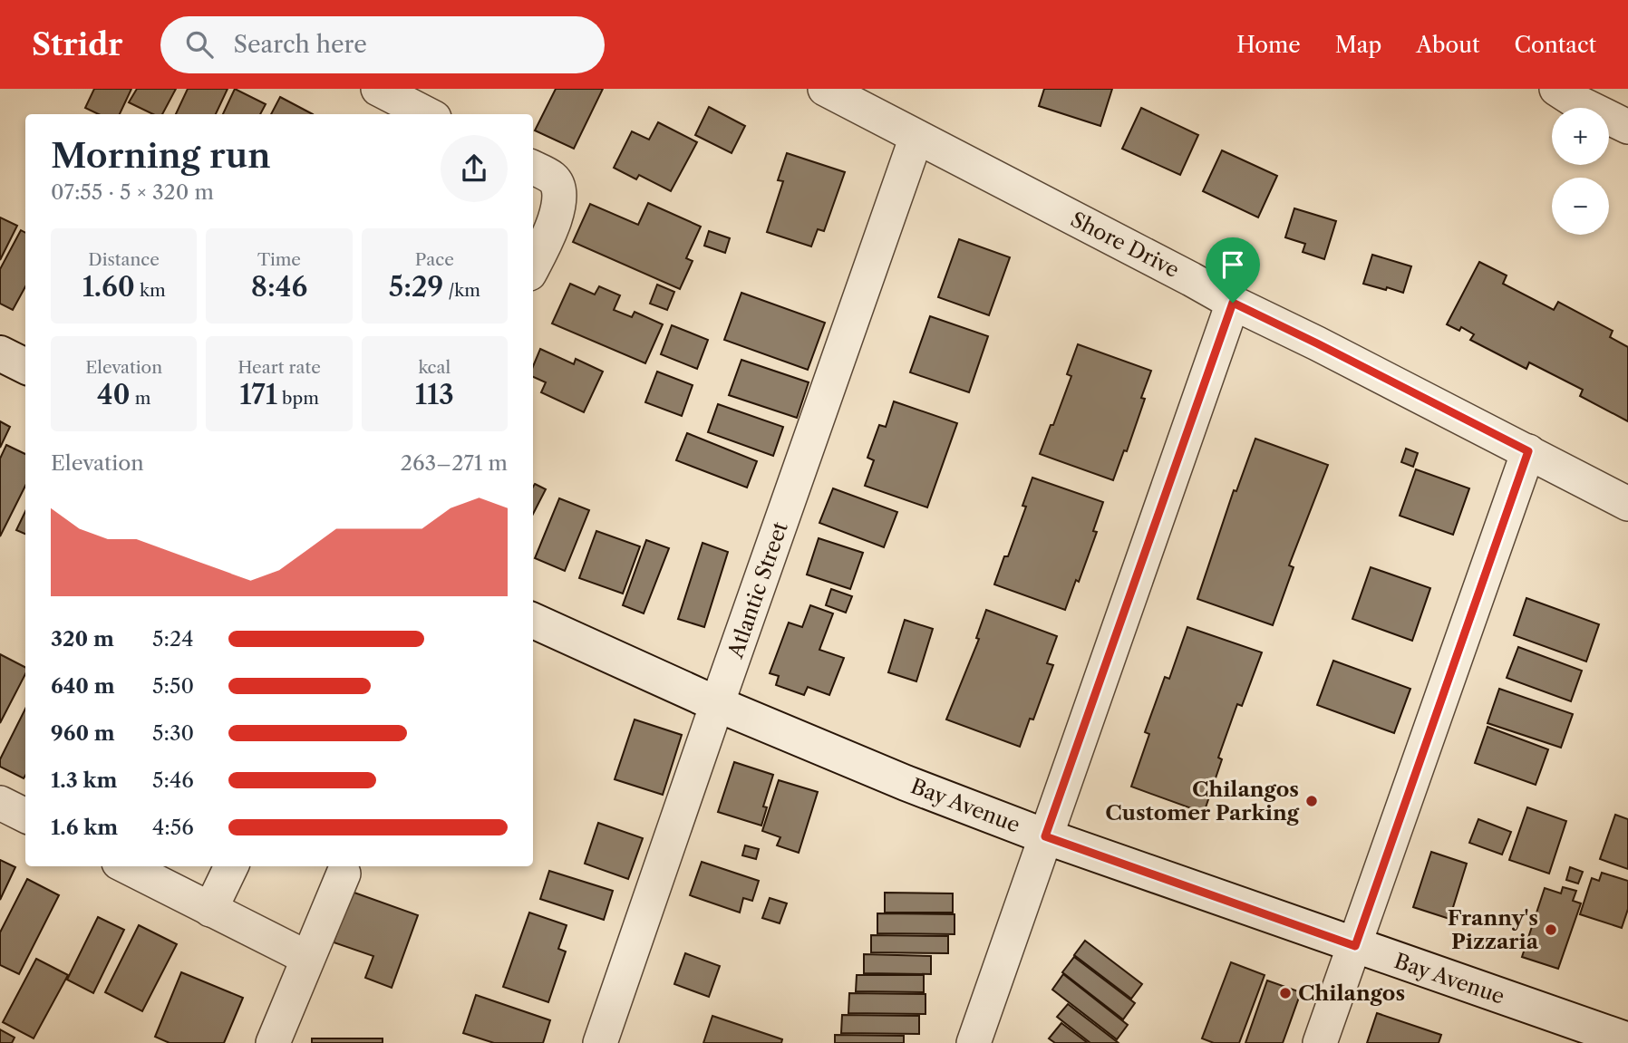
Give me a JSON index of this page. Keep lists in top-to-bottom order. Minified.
{"streets":{"street":["Shore Drive","Atlantic Street","Bay Avenue"]},"crossings":[["Shore Drive","Atlantic Street"],["Atlantic Street","Bay Avenue"]],"places":["Chilangos Customer Parking","Franny's Pizzaria","Chilangos"],"page":{"header":"Stridr","search":"Search here","nav":["Home","Map","About","Contact"],"map_buttons":["+","−"],"heading":["Morning run","07:55 · 5 × 320 m"],"stats":[["Distance","1.60 km"],["Time","8:46"],["Pace","5:29 /km"],["Elevation","40 m"],["Heart rate","171 bpm"],["kcal","113"]],"chart":["Elevation","263–271 m"],"list":[{"name":"320 m","note":"5:24"},{"name":"640 m","note":"5:50"},{"name":"960 m","note":"5:30"},{"name":"1.3 km","note":"5:46"},{"name":"1.6 km","note":"4:56"}]}}
